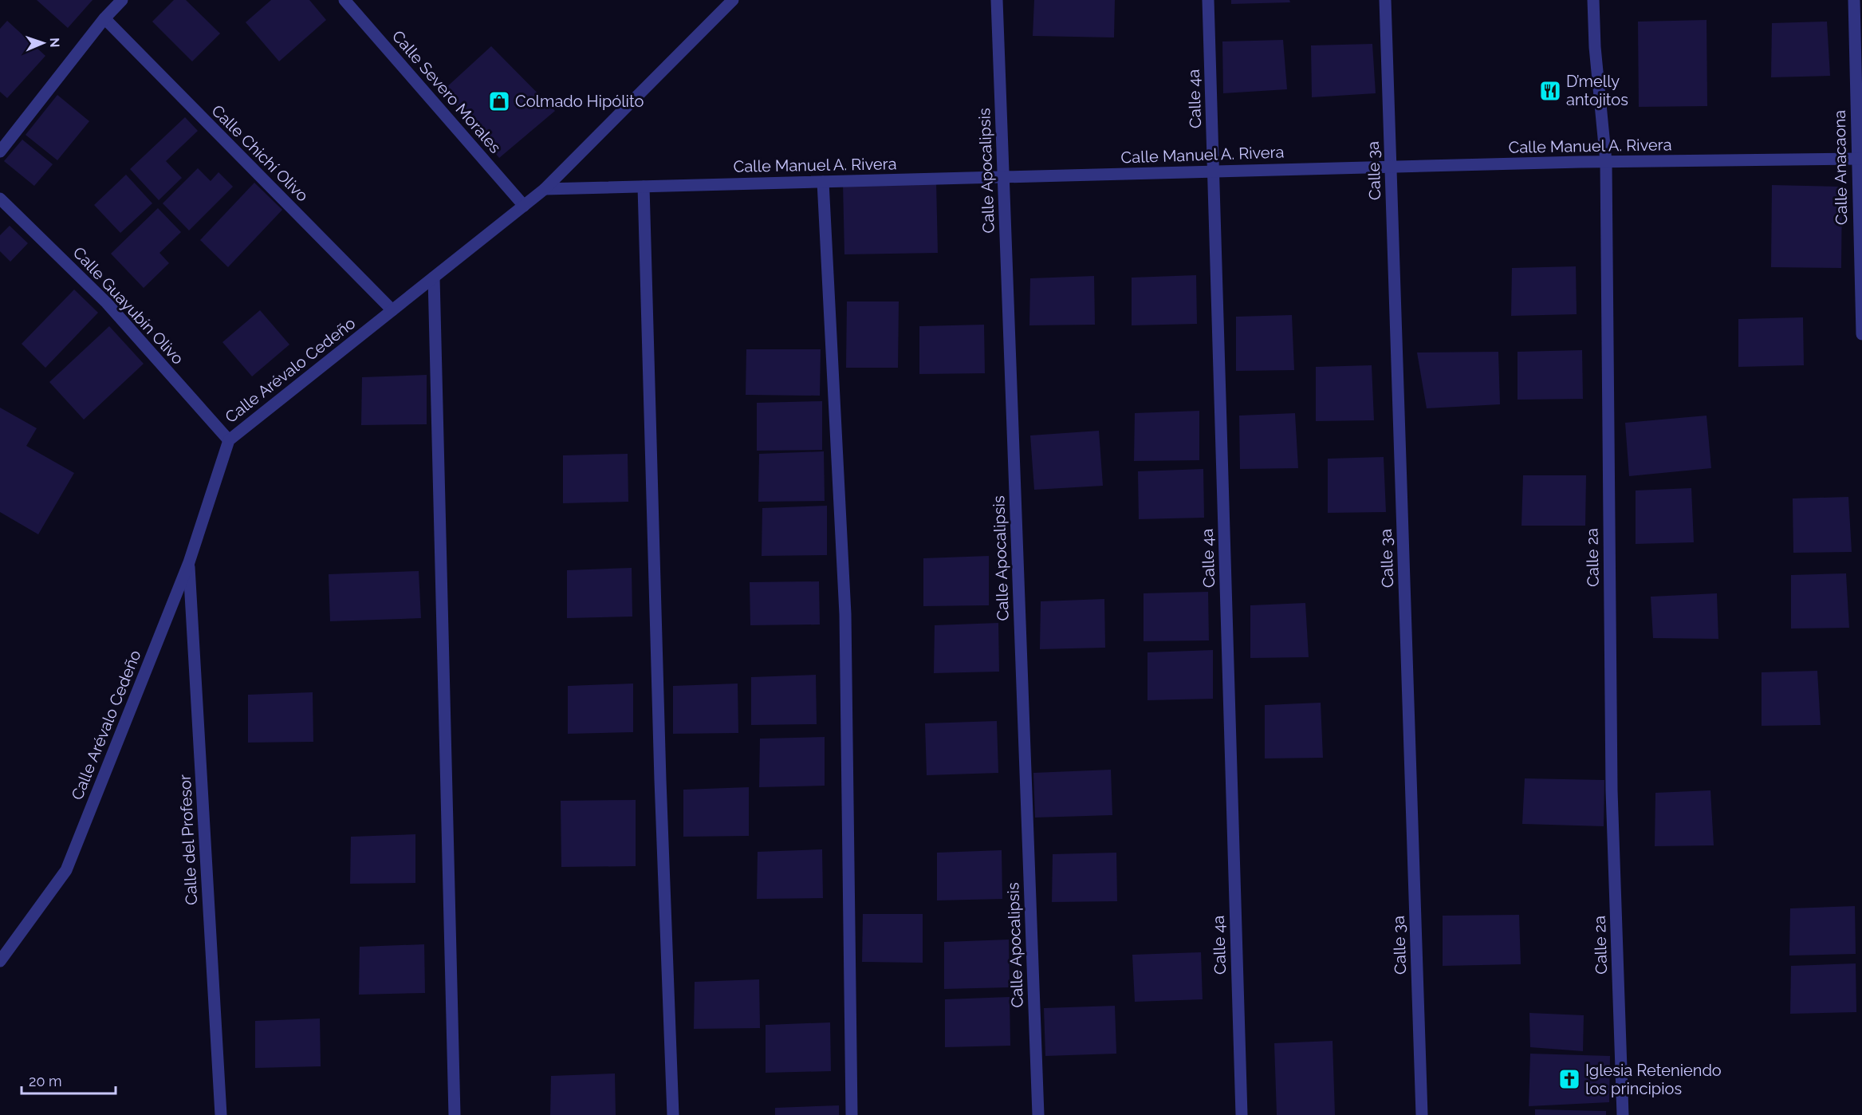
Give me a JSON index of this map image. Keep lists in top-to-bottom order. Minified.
{"streets":{"street":["Calle Severo Morales","Calle 4a","Calle Manuel A. Rivera","Calle Chichí Olivo","Calle Anacaona","Calle Apocalipsis","Calle 3a","Calle Guayubín Olivo","Calle Arévalo Cedeño","Calle 2a","Calle del Profesor"]},"crossings":[["Calle Severo Morales","Calle Arévalo Cedeño"],["Calle 4a","Calle Manuel A. Rivera"],["Calle Manuel A. Rivera","Calle Anacaona"],["Calle Manuel A. Rivera","Calle Apocalipsis"],["Calle Manuel A. Rivera","Calle 3a"],["Calle Manuel A. Rivera","Calle Arévalo Cedeño"],["Calle Manuel A. Rivera","Calle 2a"],["Calle Chichí Olivo","Calle Arévalo Cedeño"],["Calle Guayubín Olivo","Calle Arévalo Cedeño"],["Calle Arévalo Cedeño","Calle del Profesor"]],"places":{"restaurant":["D’melly antojitos"],"shop":["Colmado Hipólito"],"church":["Iglesia Reteniendo los principios"]},"scale_bar":"20 m","north":"right"}
